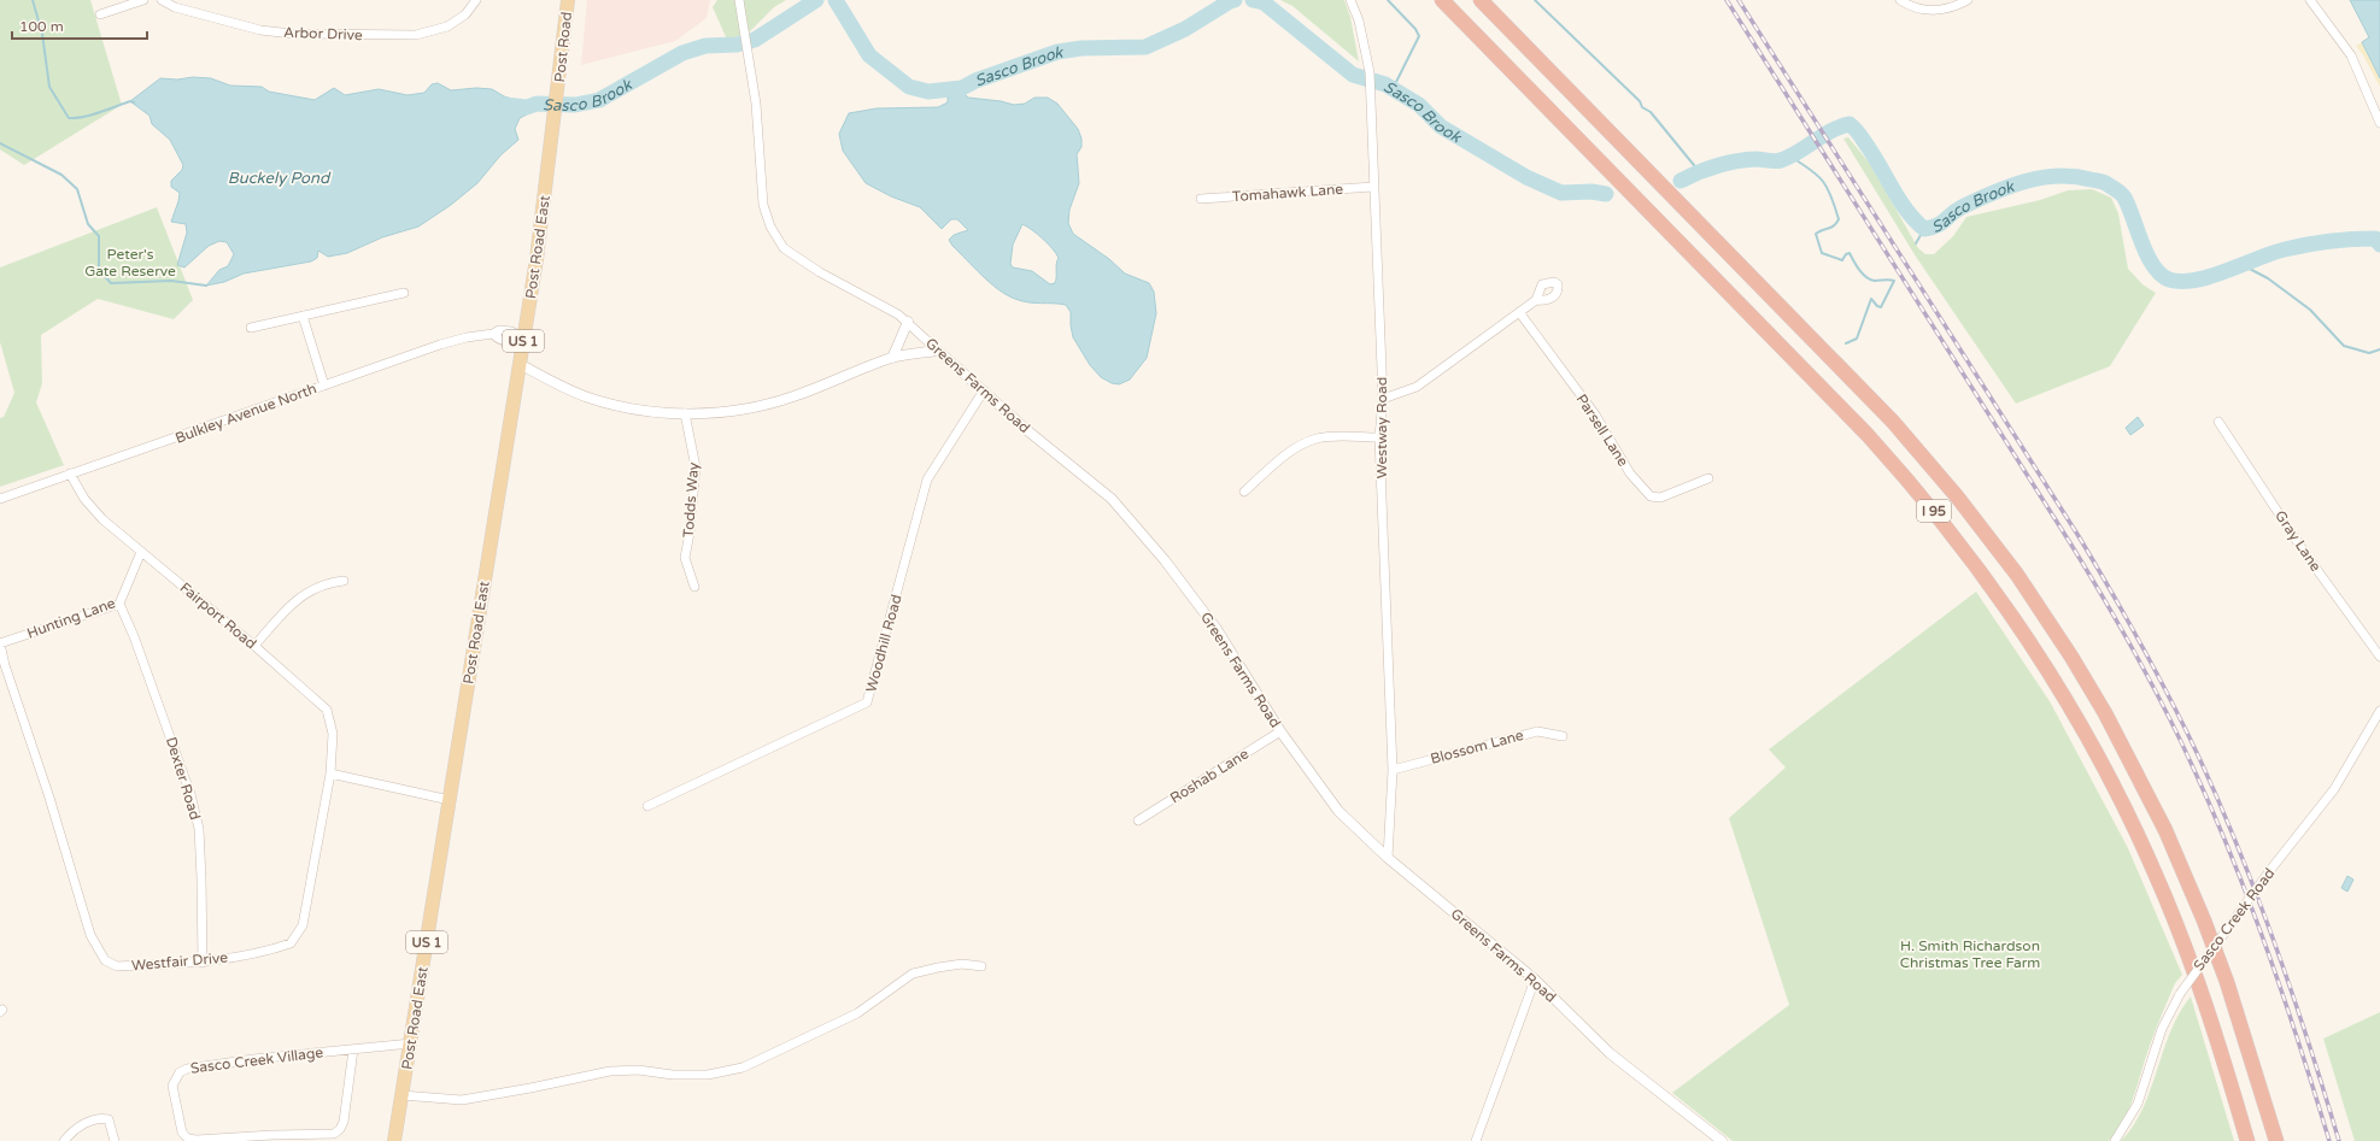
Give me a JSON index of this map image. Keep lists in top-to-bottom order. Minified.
{"streets":{"highway":["I 95"],"main road":["Post Road","Post Road East","US 1"],"street":["Arbor Drive","Tomahawk Lane","Greens Farms Road","Bulkley Avenue North","Westway Road","Parsell Lane","Todds Way","Gray Lane","Fairport Road","Hunting Lane","Woodhill Road","Blossom Lane","Roshab Lane","Dexter Road","Sasco Creek Road","Westfair Drive","Sasco Creek Village"]},"crossings":[["Post Road","Post Road East"],["Tomahawk Lane","Westway Road"],["Post Road East","Bulkley Avenue North"],["Post Road East","Sasco Creek Village"],["Greens Farms Road","Westway Road"],["Greens Farms Road","Woodhill Road"],["Greens Farms Road","Roshab Lane"],["Bulkley Avenue North","Fairport Road"],["Westway Road","Blossom Lane"],["Fairport Road","Hunting Lane"],["Fairport Road","Westfair Drive"],["Hunting Lane","Dexter Road"],["Hunting Lane","Westfair Drive"],["Dexter Road","Westfair Drive"]],"water":["Sasco Brook","Buckely Pond"],"parks":["Peter's Gate Reserve","H. Smith Richardson Christmas Tree Farm"],"scale_bar":"100 m"}
